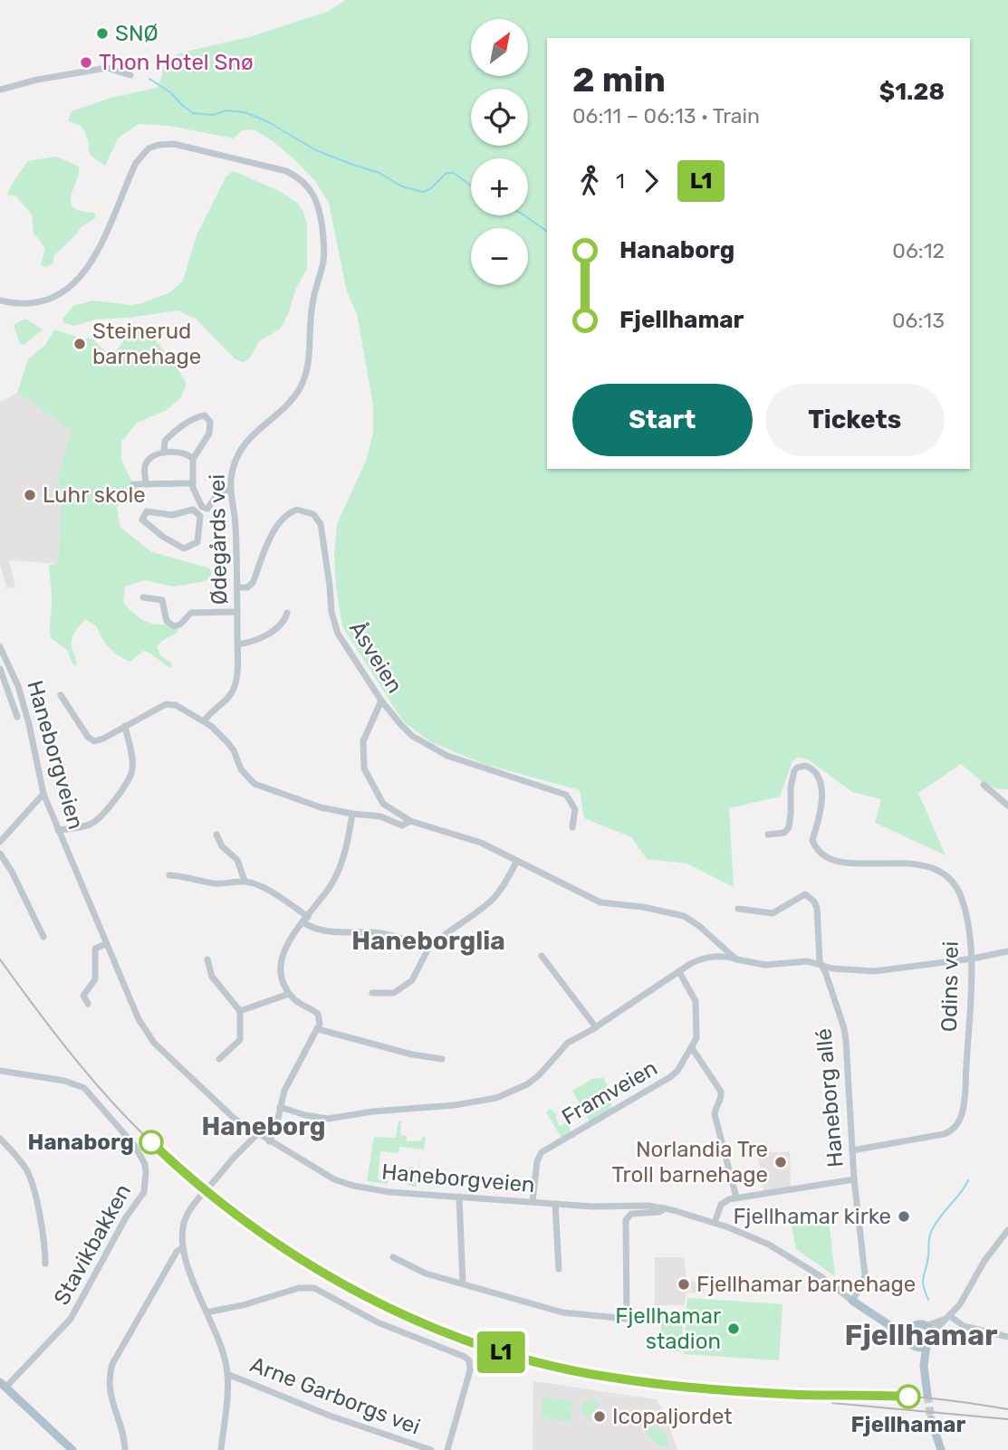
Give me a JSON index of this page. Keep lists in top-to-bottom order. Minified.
{"streets":{"main road":["Haneborgveien"],"street":["Ødegårds vei","Åsveien","Odins vei","Framveien","Haneborg allé","Stavikbakken","Arne Garborgs vei"]},"crossings":[["Ødegårds vei","Åsveien"],["Haneborgveien","Framveien"],["Haneborgveien","Haneborg allé"],["Odins vei","Haneborg allé"]],"districts":["Haneborglia","Haneborg","Fjellhamar"],"places":["SNØ","Thon Hotel Snø","Steinerud barnehage","Luhr skole","Hanaborg","Norlandia Tre Troll barnehage","Fjellhamar kirke","Fjellhamar barnehage","Fjellhamar stadion","Fjellhamar","Icopaljordet"],"north":"top right","page":{"on_map":"L1","map_buttons":["+","−"],"heading":["2 min","06:11 – 06:13 · Train","$1.28"],"legs":["1","L1"],"list":[{"name":"Hanaborg","value":"06:12"},{"name":"Fjellhamar","value":"06:13"}],"buttons":["Start","Tickets"]}}
